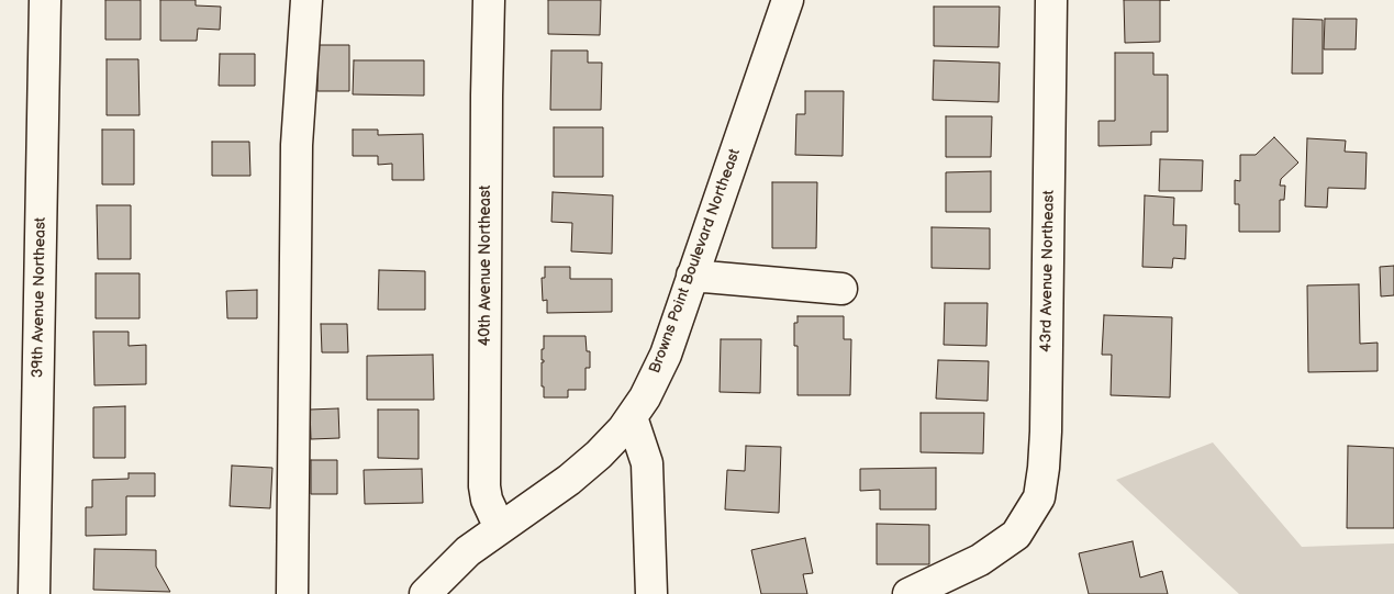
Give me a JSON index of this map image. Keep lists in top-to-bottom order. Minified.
{"streets":{"street":["Browns Point Boulevard Northeast","40th Avenue Northeast","43rd Avenue Northeast","39th Avenue Northeast"]},"crossings":[["Browns Point Boulevard Northeast","40th Avenue Northeast"]]}
